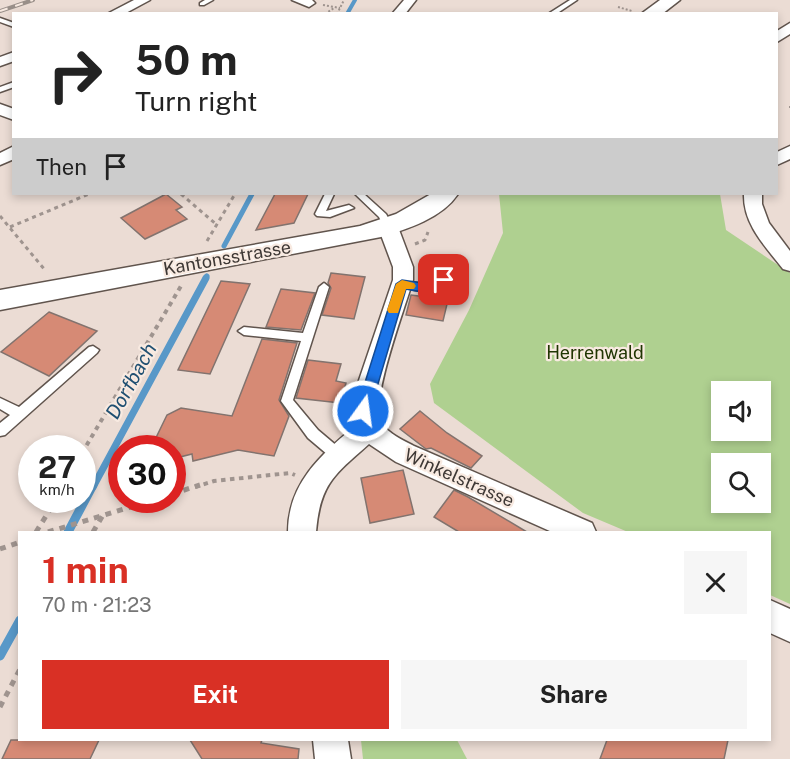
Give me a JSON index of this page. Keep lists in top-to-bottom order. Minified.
{"streets":{"main road":["Kantonsstrasse"],"street":["Winkelstrasse"]},"water":["Dorfbach"],"parks":["Herrenwald"],"page":{"turn":["50 m","Turn right"],"then":"Then","speed":"27 km/h","limit":"30","heading":["1 min","70 m · 21:23"],"buttons":["Exit","Share"]}}
